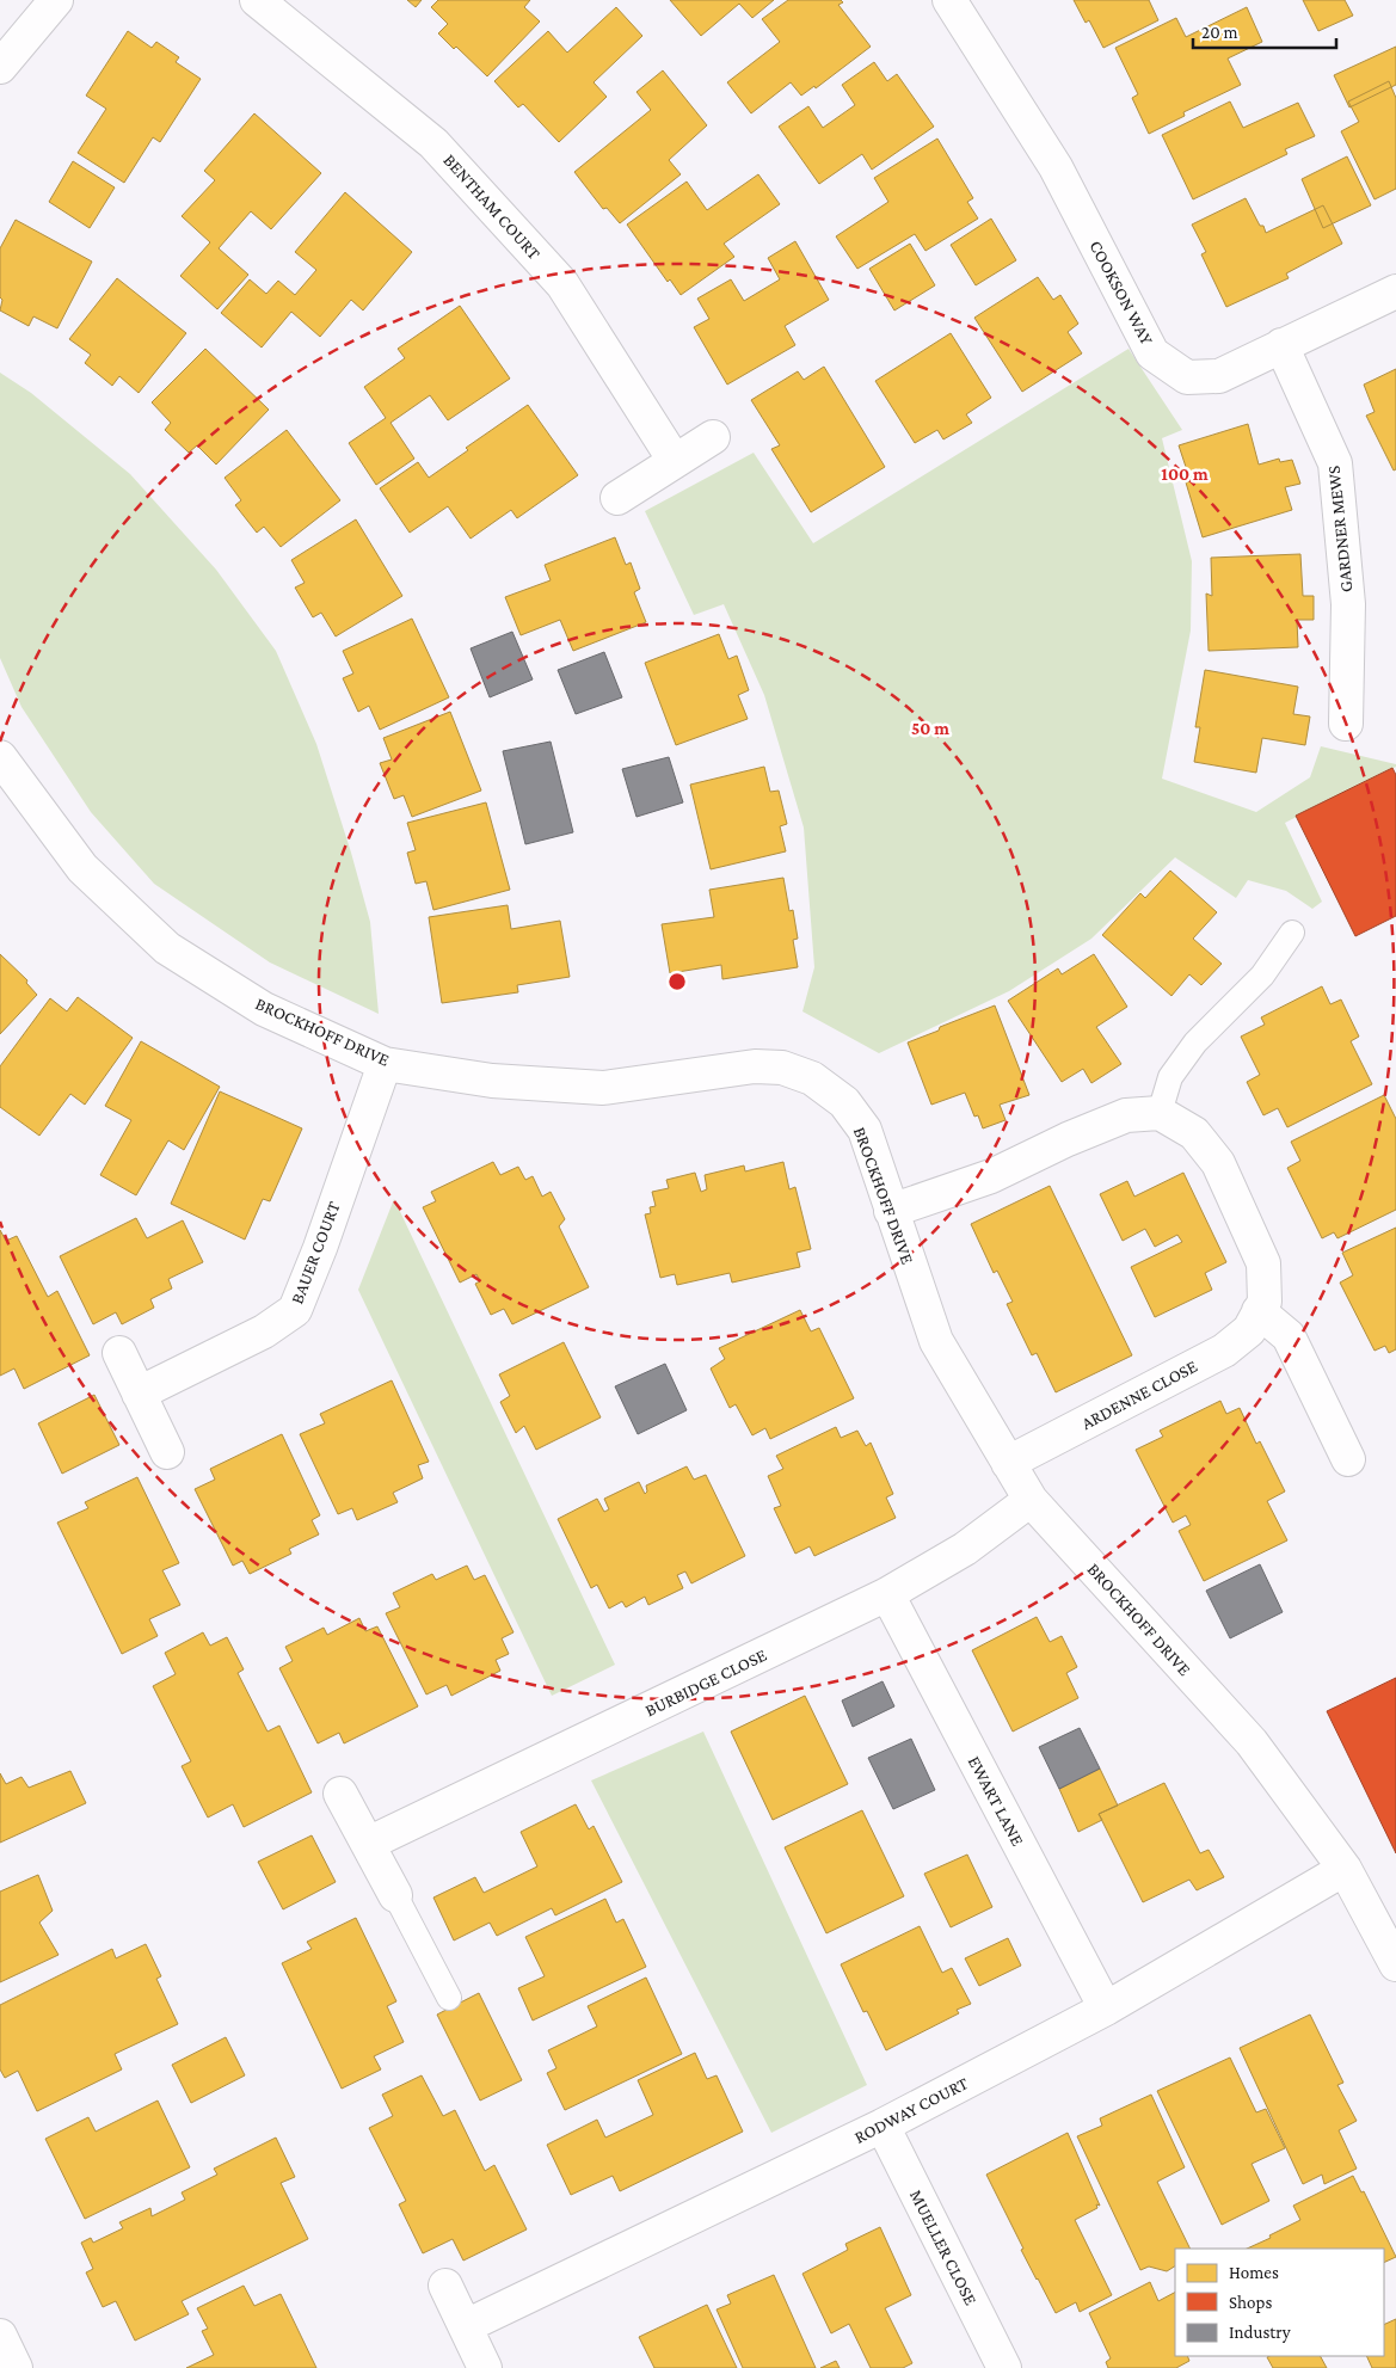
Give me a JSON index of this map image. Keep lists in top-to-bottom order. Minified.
{"streets":{"street":["BENTHAM COURT","COOKSON WAY","GARDNER MEWS","BROCKHOFF DRIVE","BAUER COURT","ARDENNE CLOSE","BURBIDGE CLOSE","EWART LANE","RODWAY COURT","MUELLER CLOSE"]},"crossings":[["COOKSON WAY","GARDNER MEWS"],["BROCKHOFF DRIVE","BAUER COURT"],["BROCKHOFF DRIVE","ARDENNE CLOSE"],["BROCKHOFF DRIVE","BURBIDGE CLOSE"],["BROCKHOFF DRIVE","RODWAY COURT"],["BURBIDGE CLOSE","EWART LANE"],["EWART LANE","RODWAY COURT"],["RODWAY COURT","MUELLER CLOSE"]],"legend":["Homes","Shops","Industry"],"scale_bar":"20 m","rings":["100 m","50 m"]}
